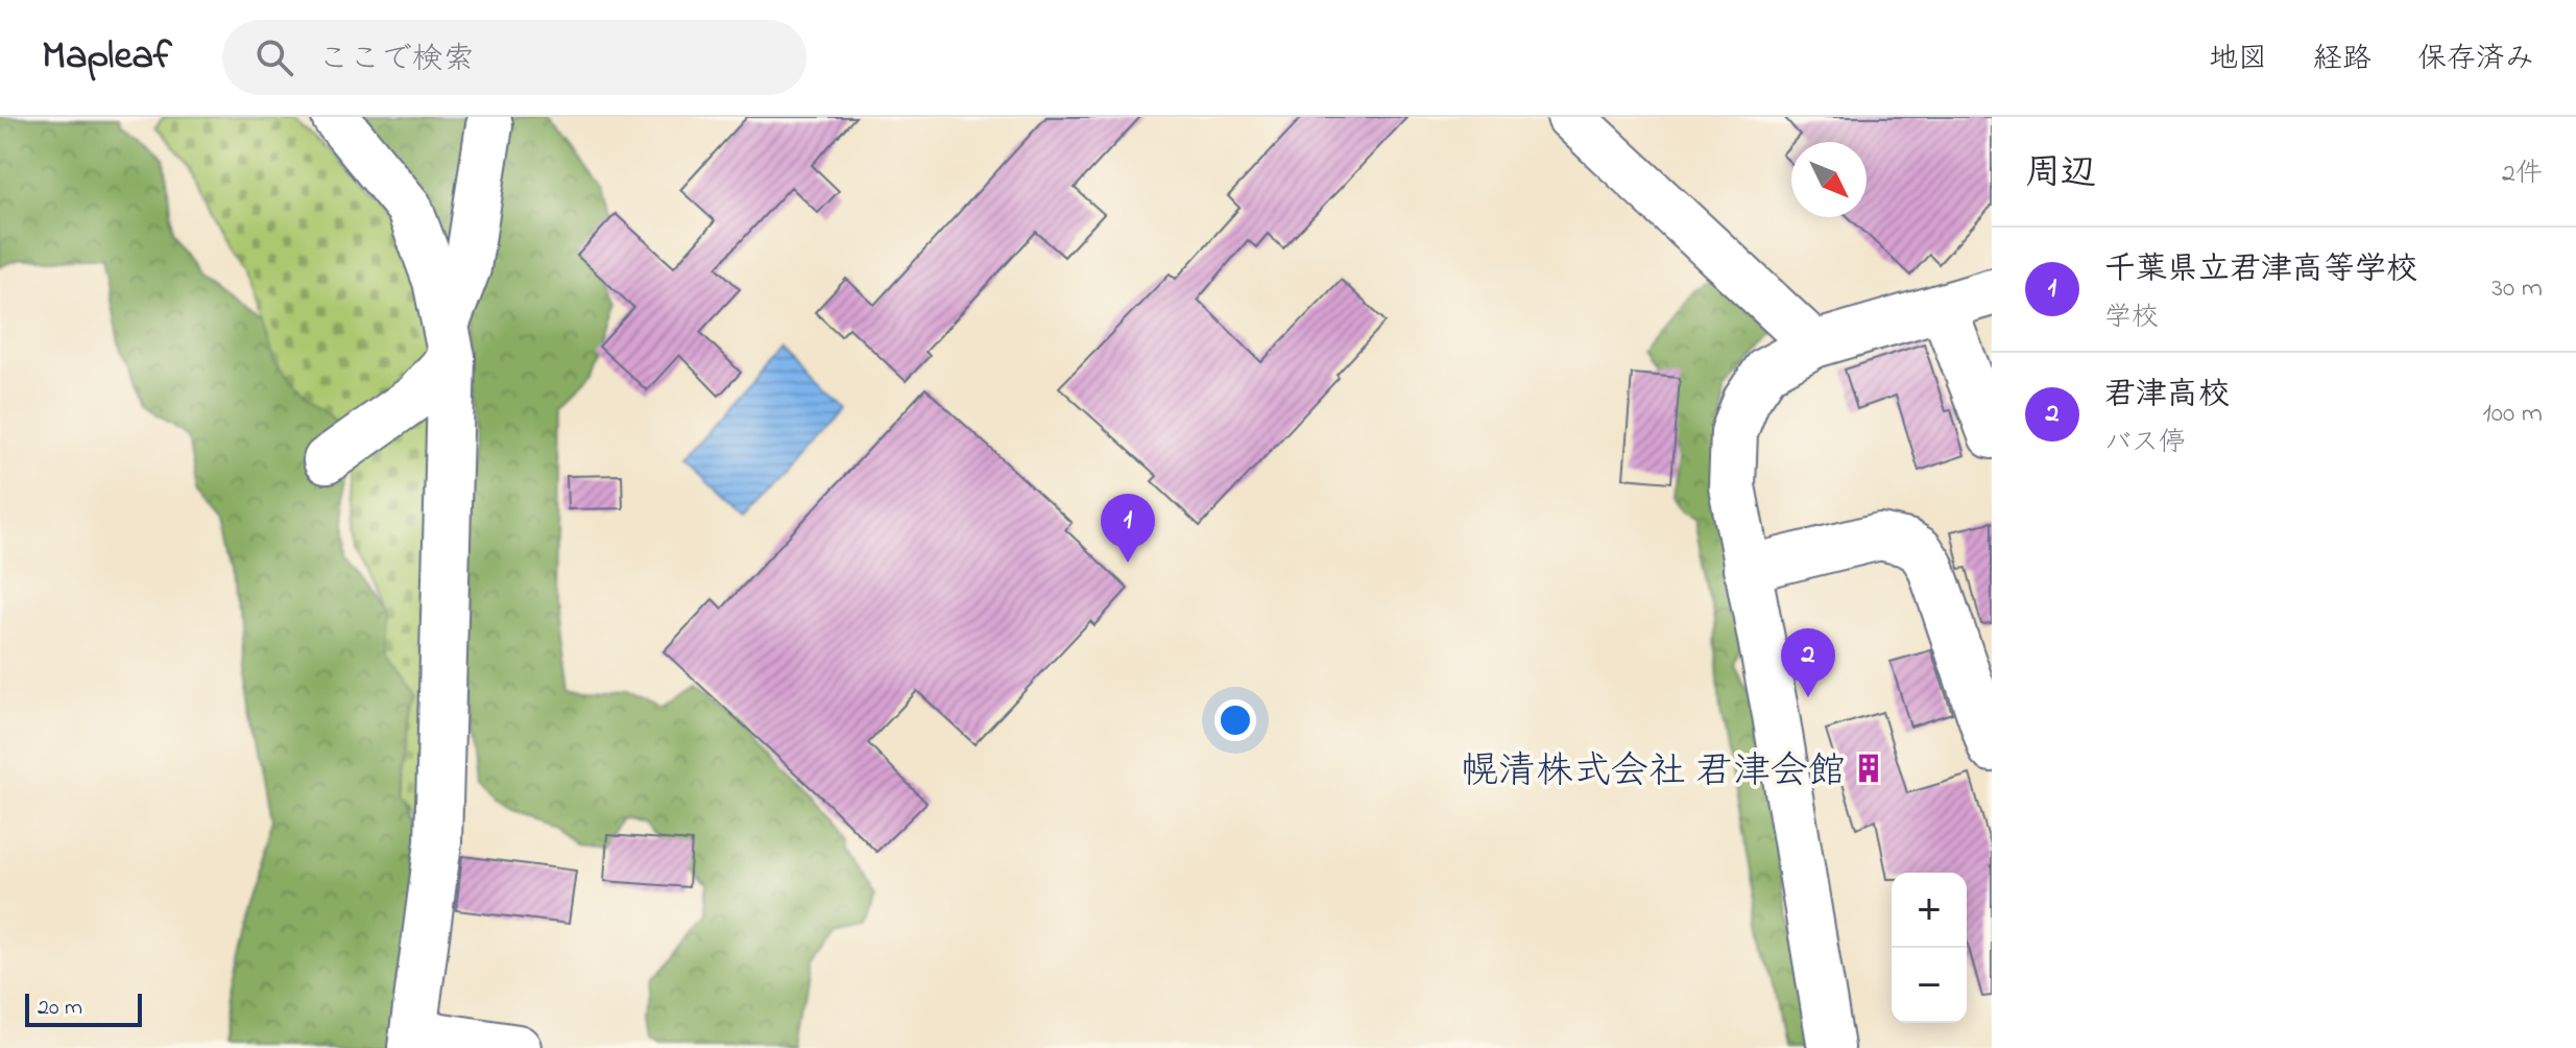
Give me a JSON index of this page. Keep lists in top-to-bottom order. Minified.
{"places":{"building":["幌清株式会社 君津会館"]},"scale_bar":"20 m","north":"bottom right","page":{"header":"Mapleaf","search":"ここで検索","nav":["地図","経路","保存済み"],"heading":["周辺","2件"],"list":[{"mark":"1","name":"千葉県立君津高等学校","note":"学校","value":"30 m"},{"mark":"2","name":"君津高校","note":"バス停","value":"100 m"}],"pins":["1","2"],"map_buttons":["+","−"],"scale":"20 m"}}
